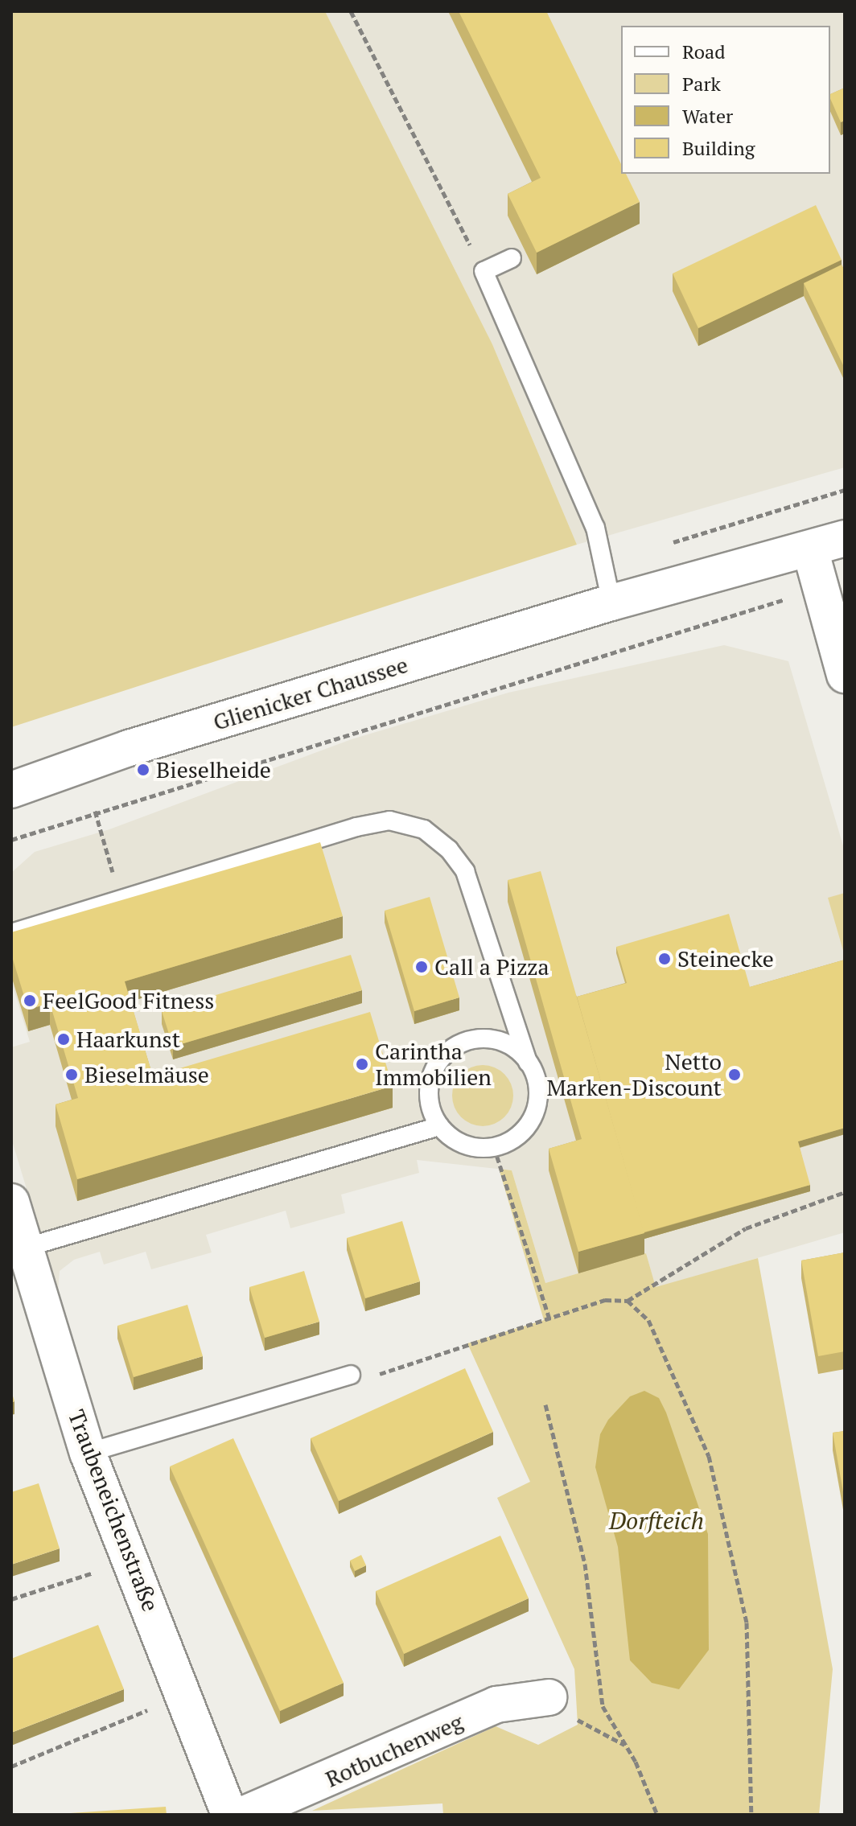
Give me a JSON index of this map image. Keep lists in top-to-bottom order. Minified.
{"streets":{"street":["Glienicker Chaussee","Traubeneichenstraße","Rotbuchenweg"]},"water":["Dorfteich"],"places":["Bieselheide","Steinecke","Call a Pizza","FeelGood Fitness","Haarkunst","Carintha Immobilien","Bieselmäuse","Netto Marken-Discount"],"legend":["Road","Park","Water","Building"]}
